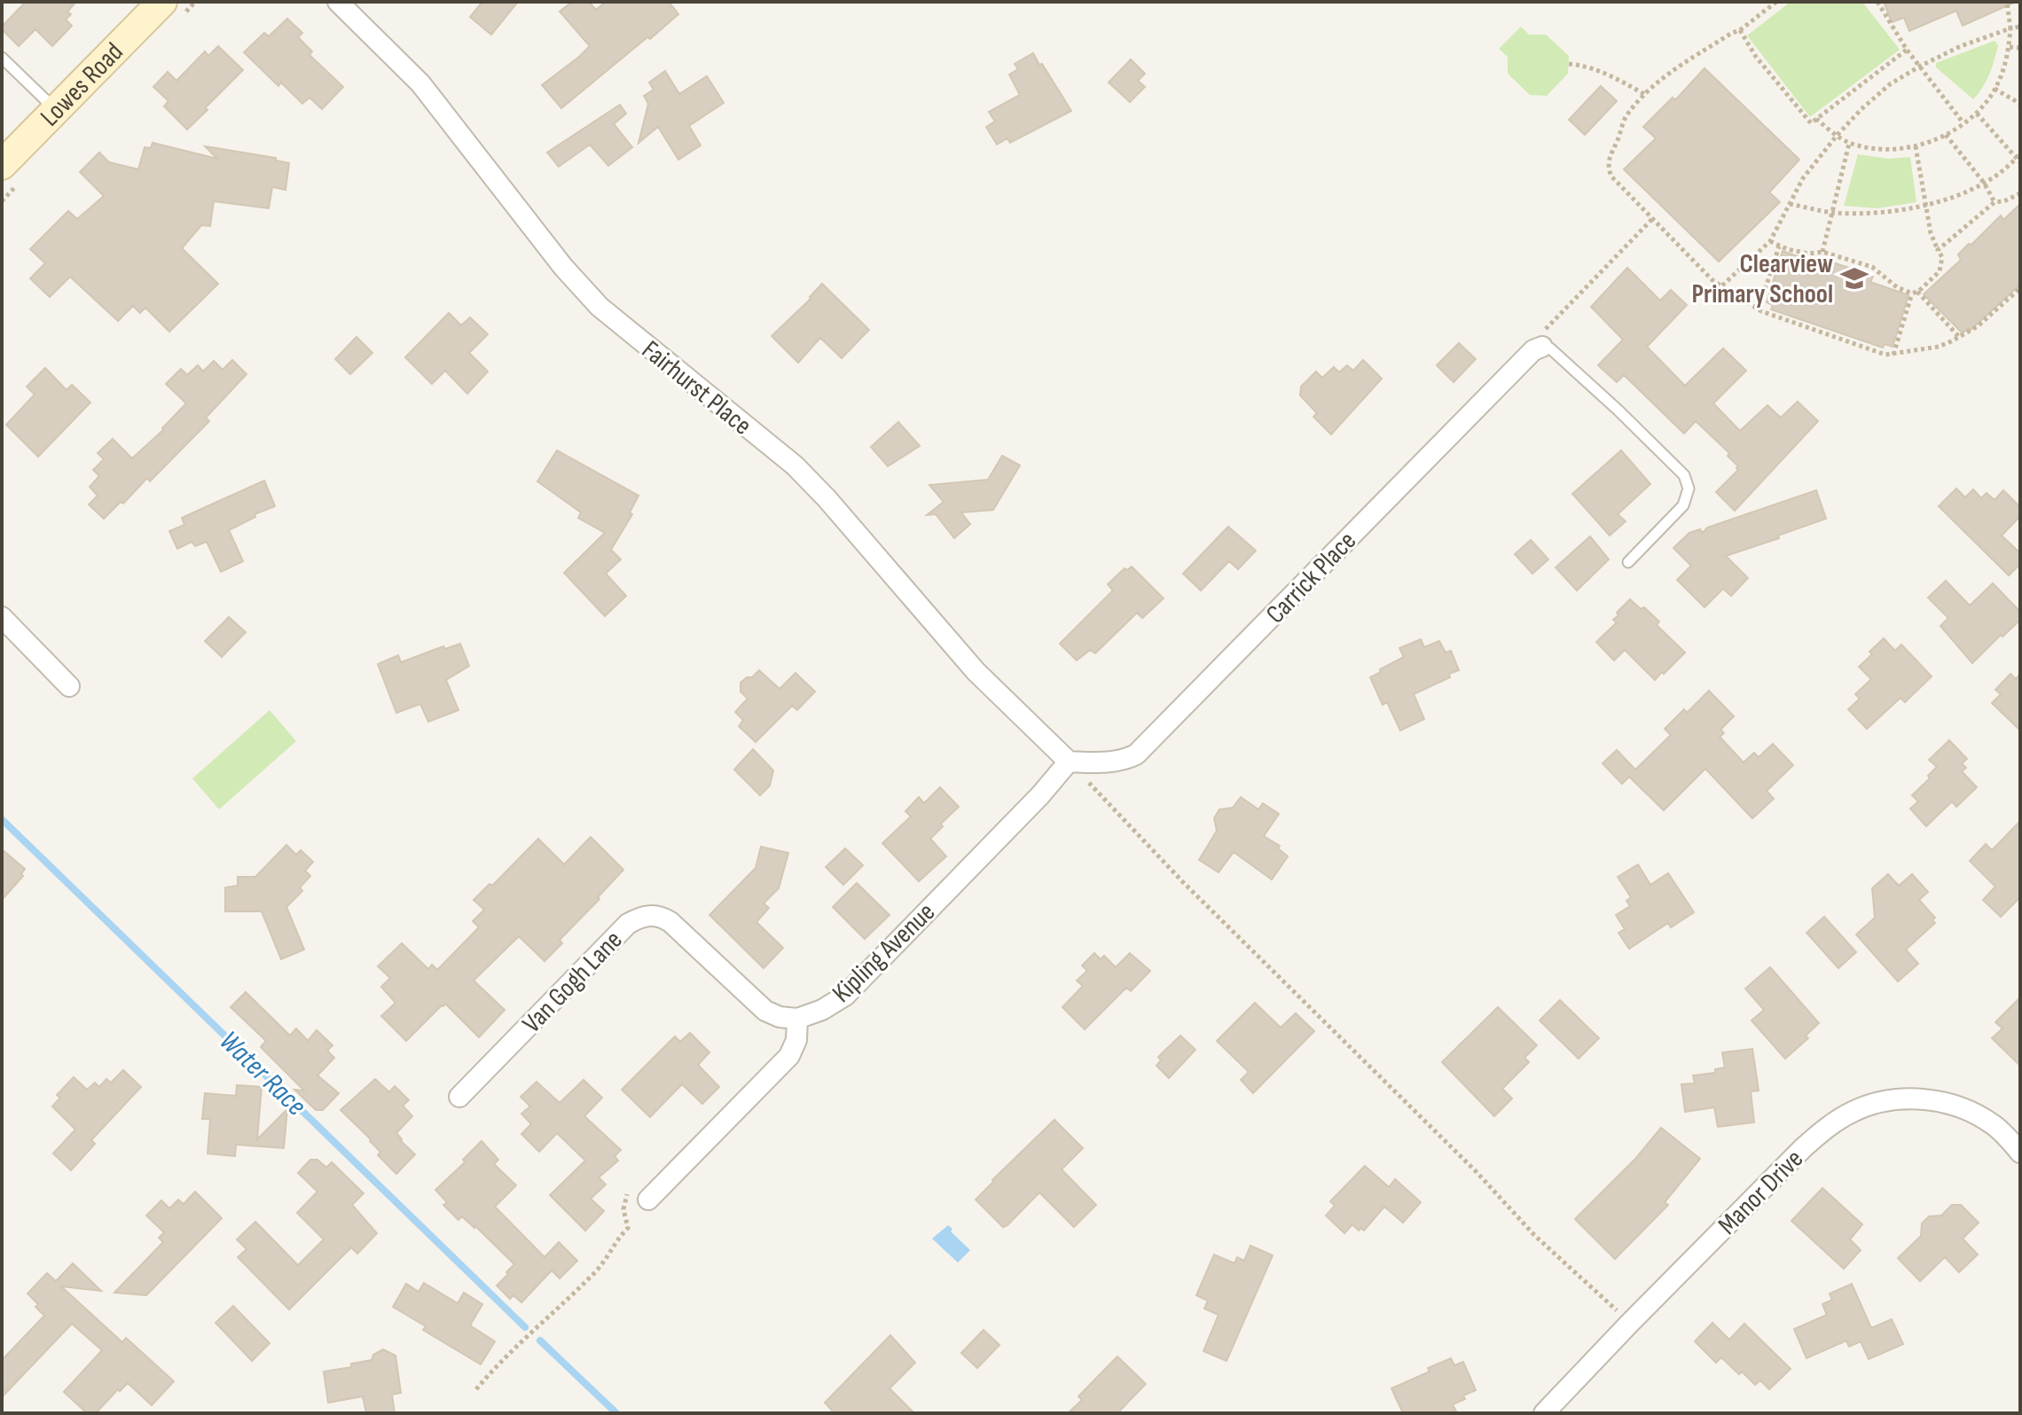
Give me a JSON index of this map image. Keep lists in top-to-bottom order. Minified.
{"streets":{"main road":["Lowes Road"],"street":["Fairhurst Place","Carrick Place","Kipling Avenue","Van Gogh Lane","Manor Drive"]},"crossings":[["Fairhurst Place","Carrick Place"],["Fairhurst Place","Kipling Avenue"],["Carrick Place","Kipling Avenue"],["Kipling Avenue","Van Gogh Lane"]],"water":["Water Race"],"places":{"school or university":["Clearview Primary School"]}}
